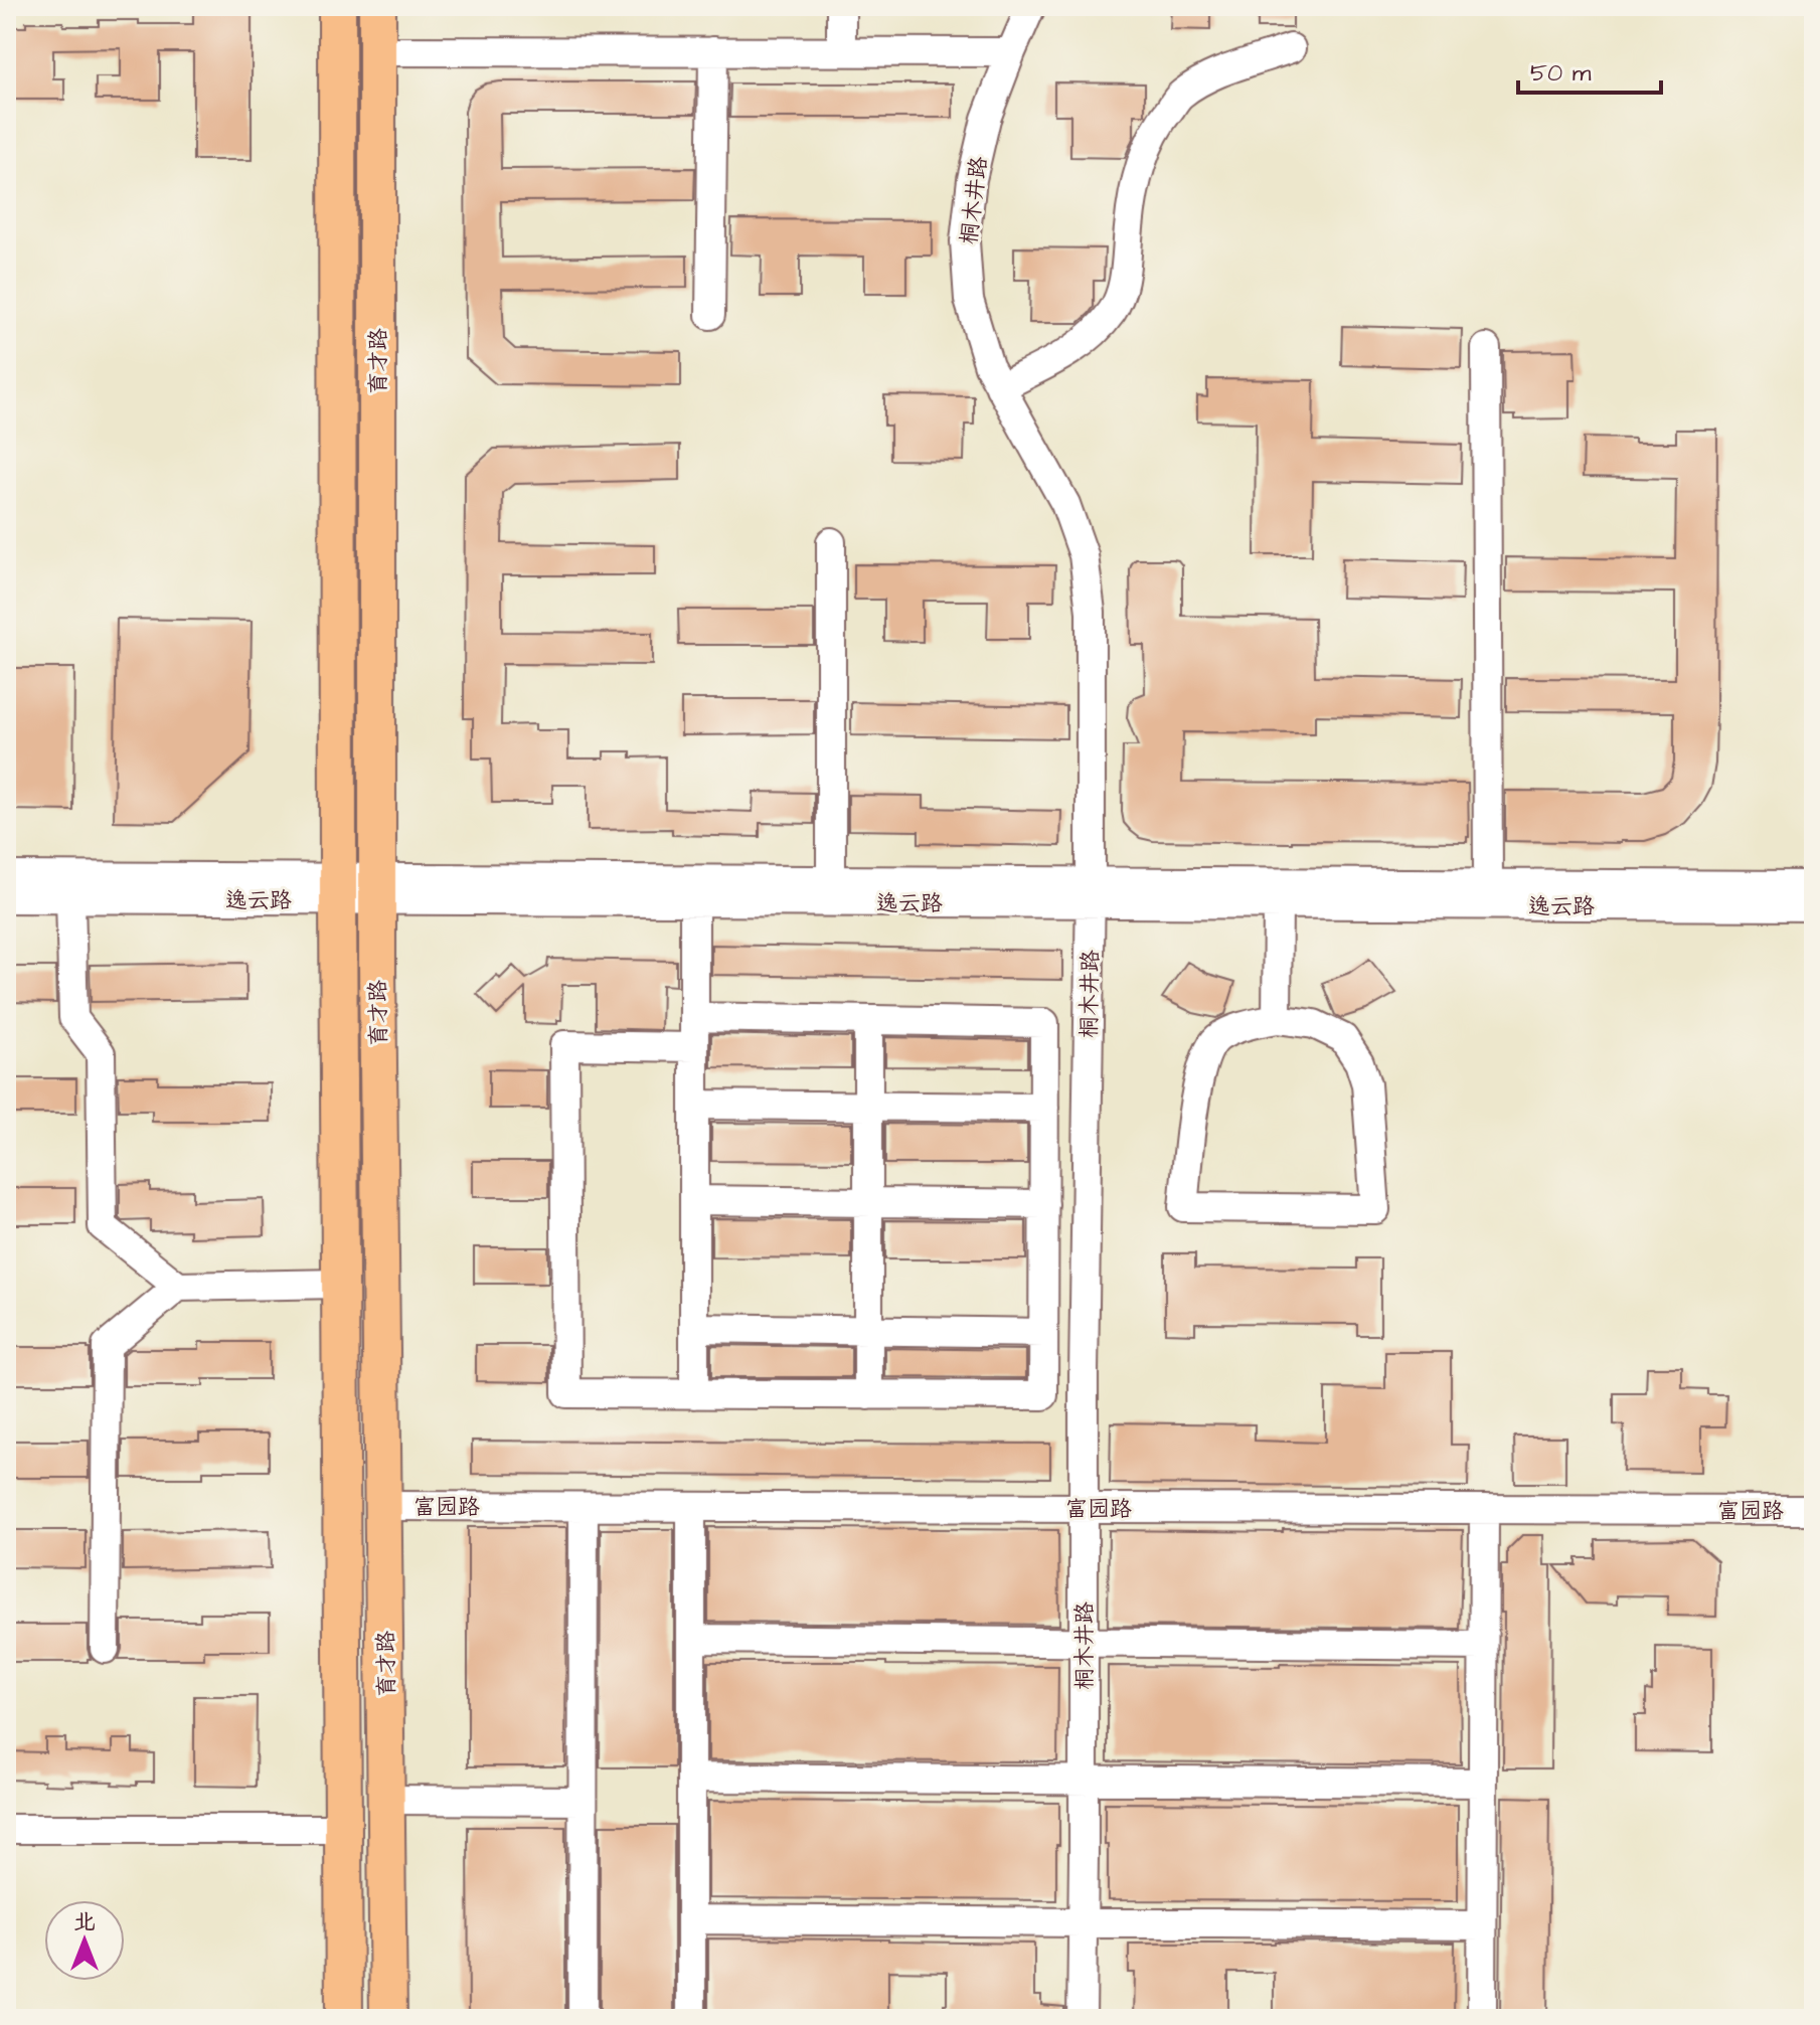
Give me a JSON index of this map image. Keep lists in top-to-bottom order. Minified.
{"streets":{"main road":["育才路"],"street":["桐木井路","逸云路","富园路"]},"crossings":[["桐木井路","逸云路"],["桐木井路","富园路"],["育才路","逸云路"],["育才路","富园路"]],"scale_bar":"50 m","north":"top"}
